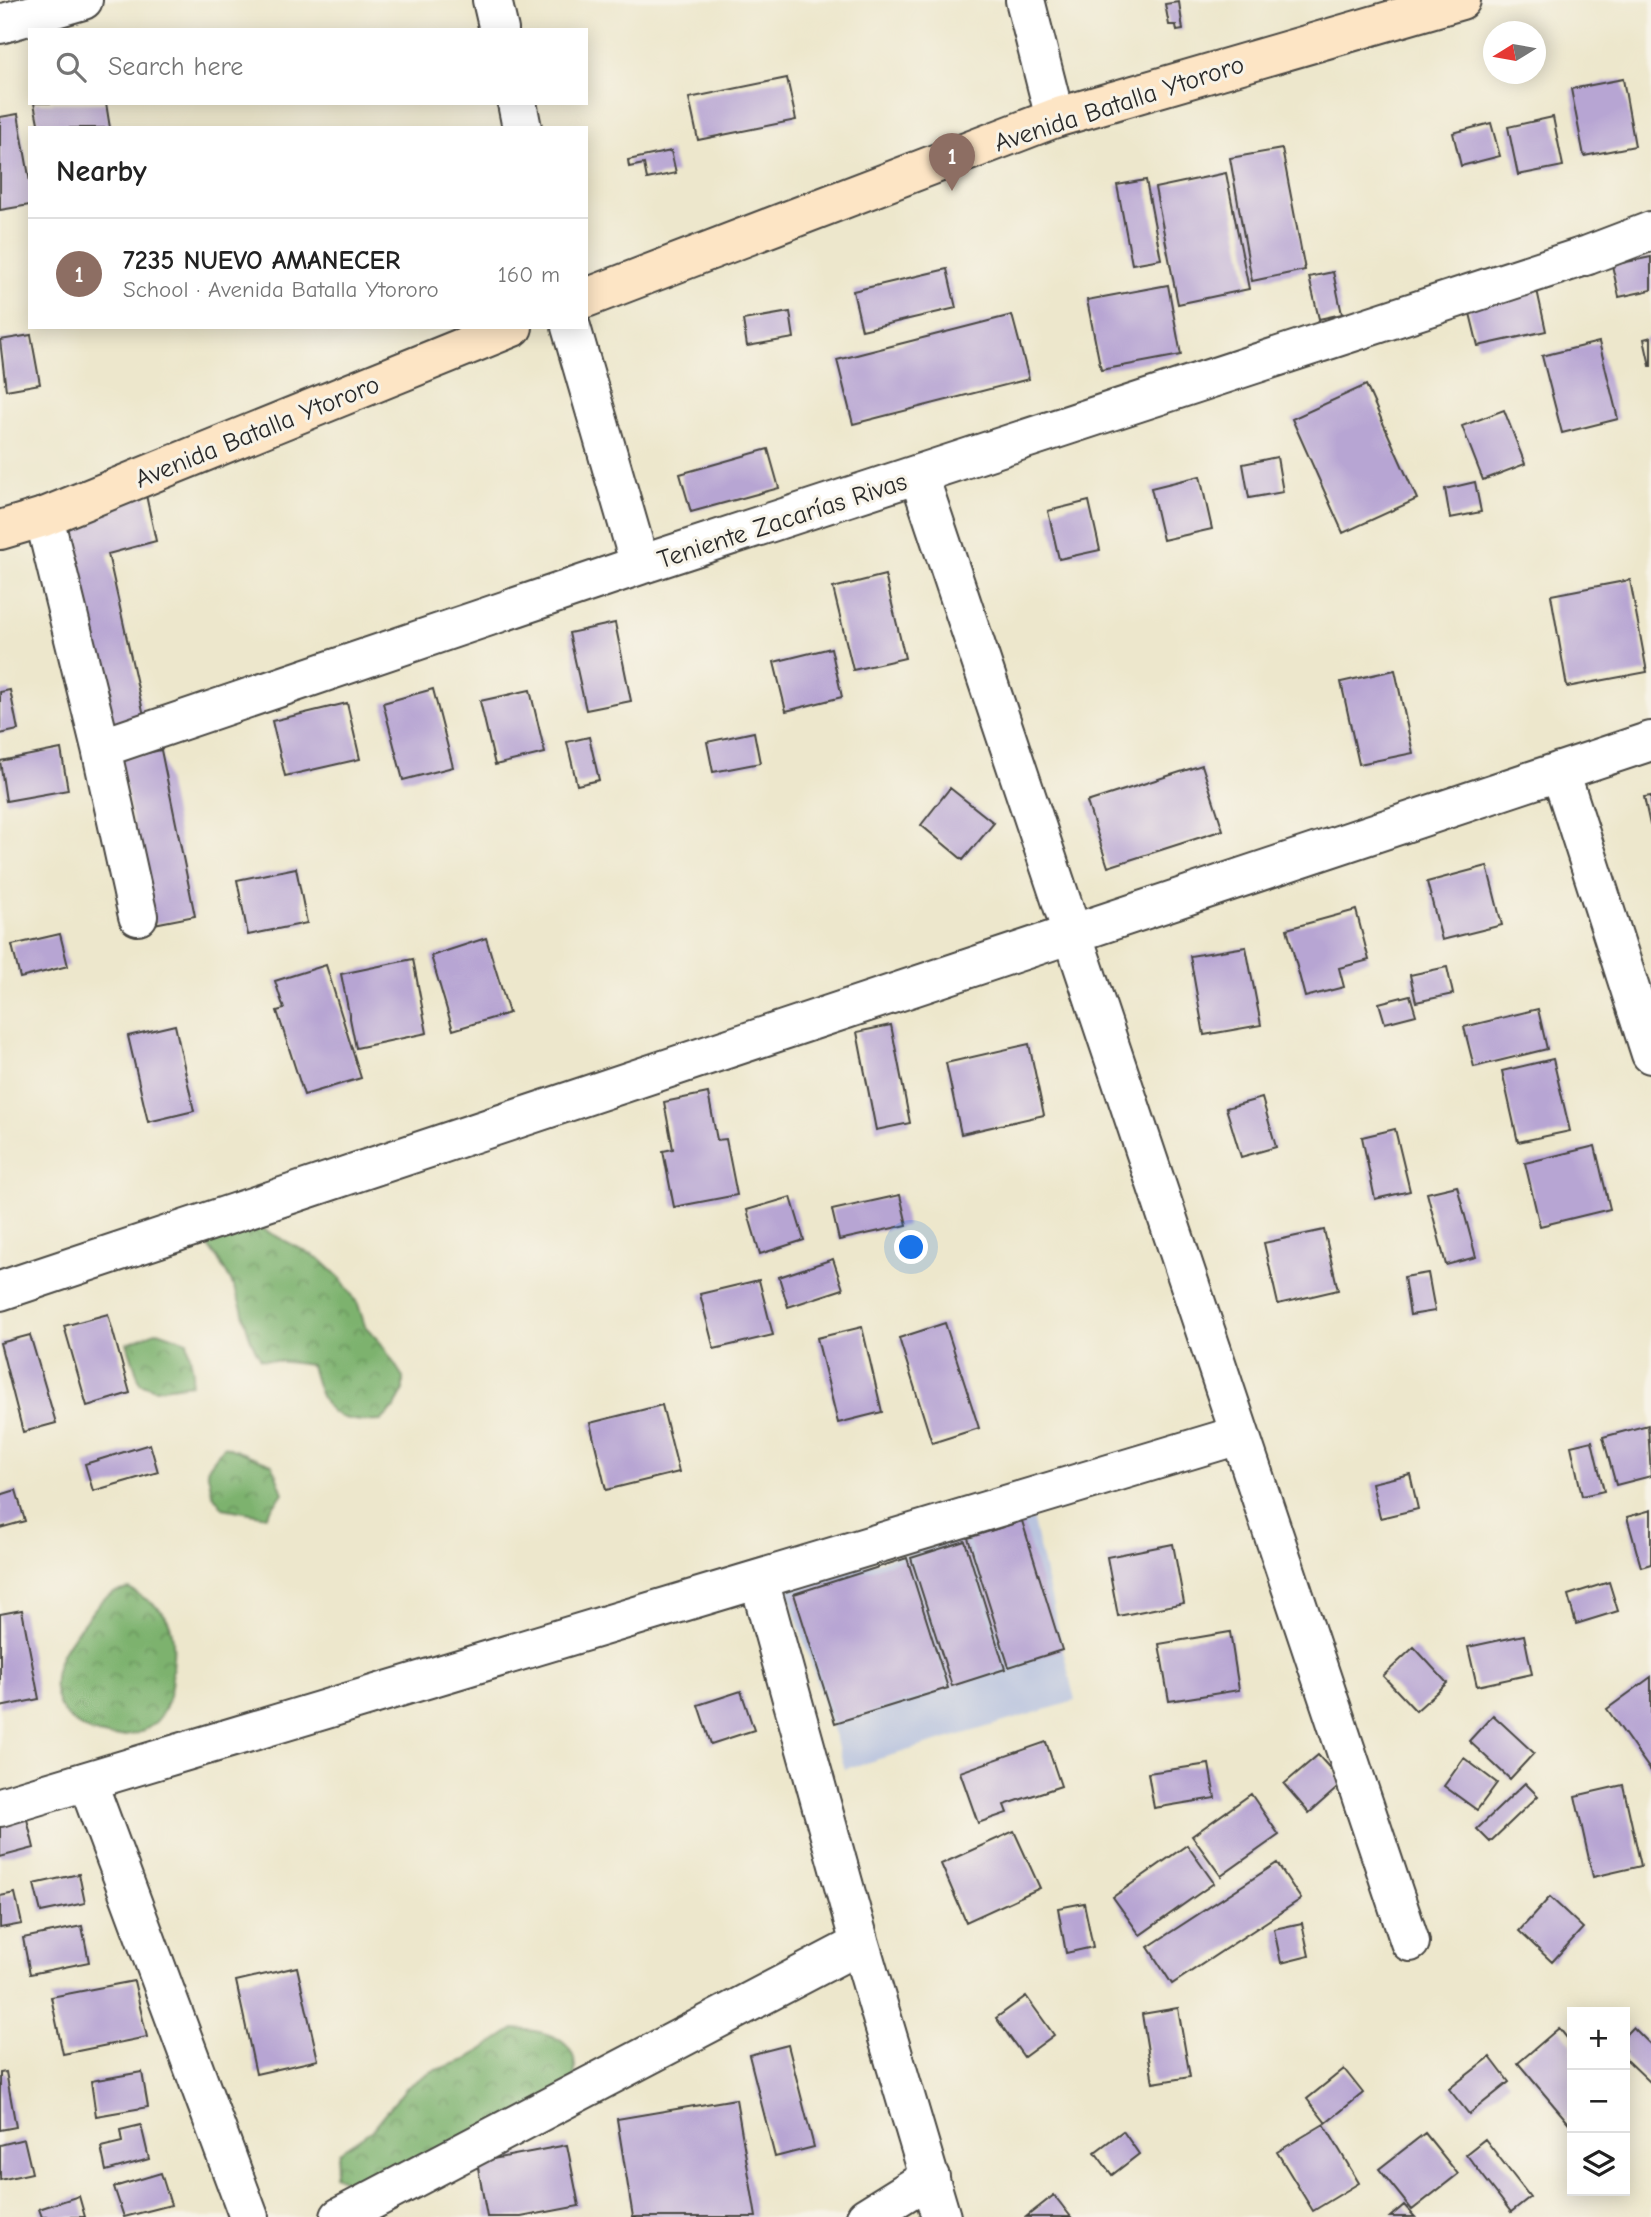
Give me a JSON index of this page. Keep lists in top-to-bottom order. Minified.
{"streets":{"street":["Avenida Batalla Ytororo","Teniente Zacarías Rivas"]},"north":"left","page":{"search":"Search here","heading":"Nearby","pins":"1","list":[{"mark":"1","name":"7235 NUEVO AMANECER","note":"School · Avenida Batalla Ytororo","value":"160 m"}],"map_buttons":["+","−"]}}
